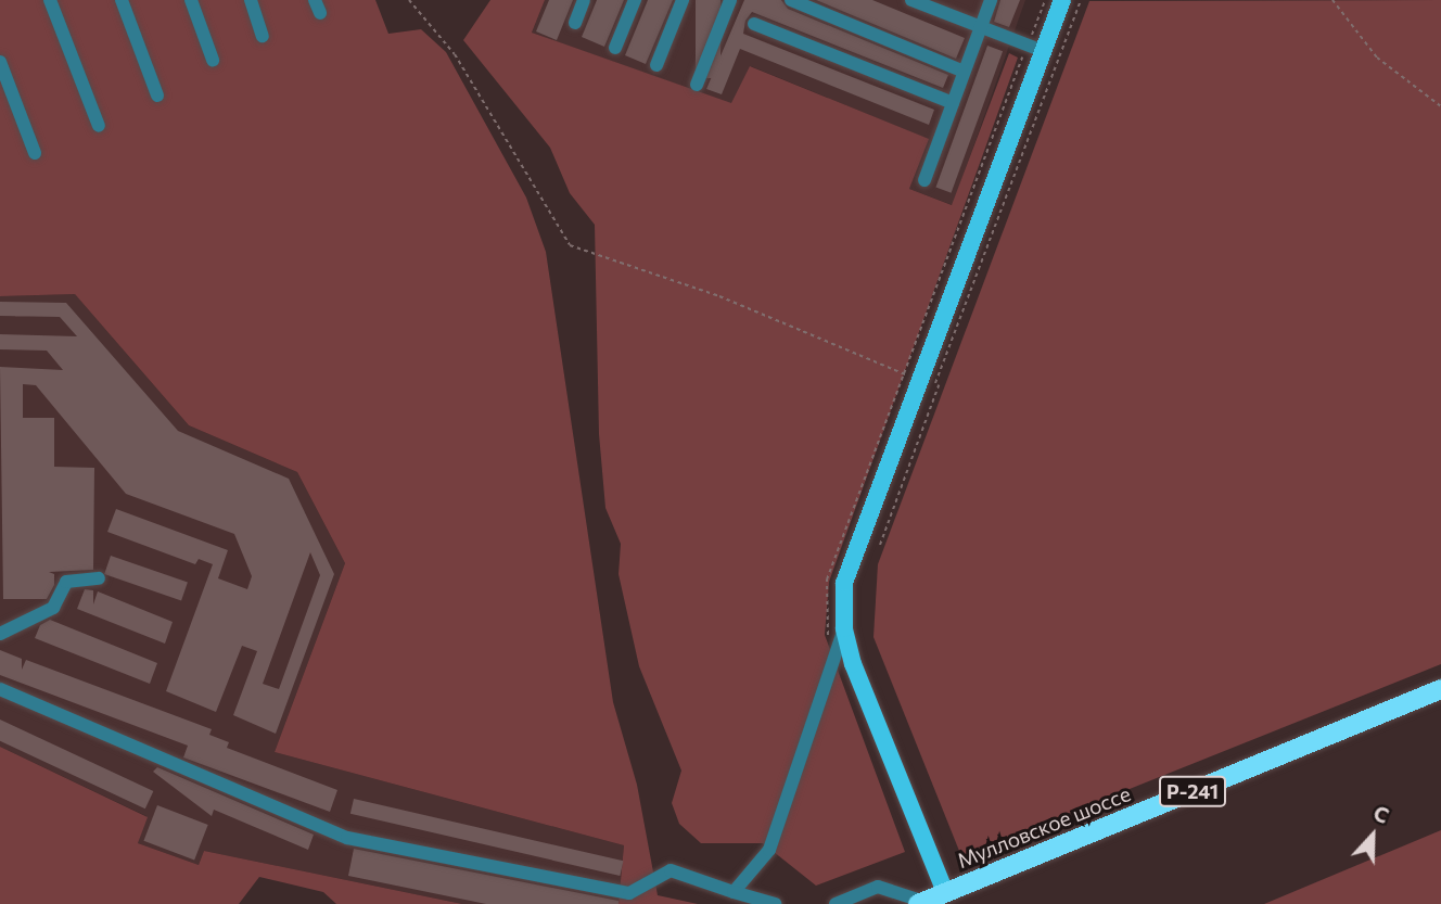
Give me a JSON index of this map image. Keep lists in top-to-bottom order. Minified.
{"streets":{"highway":["Р-241","Мулловское шоссе"]},"north":"top"}
